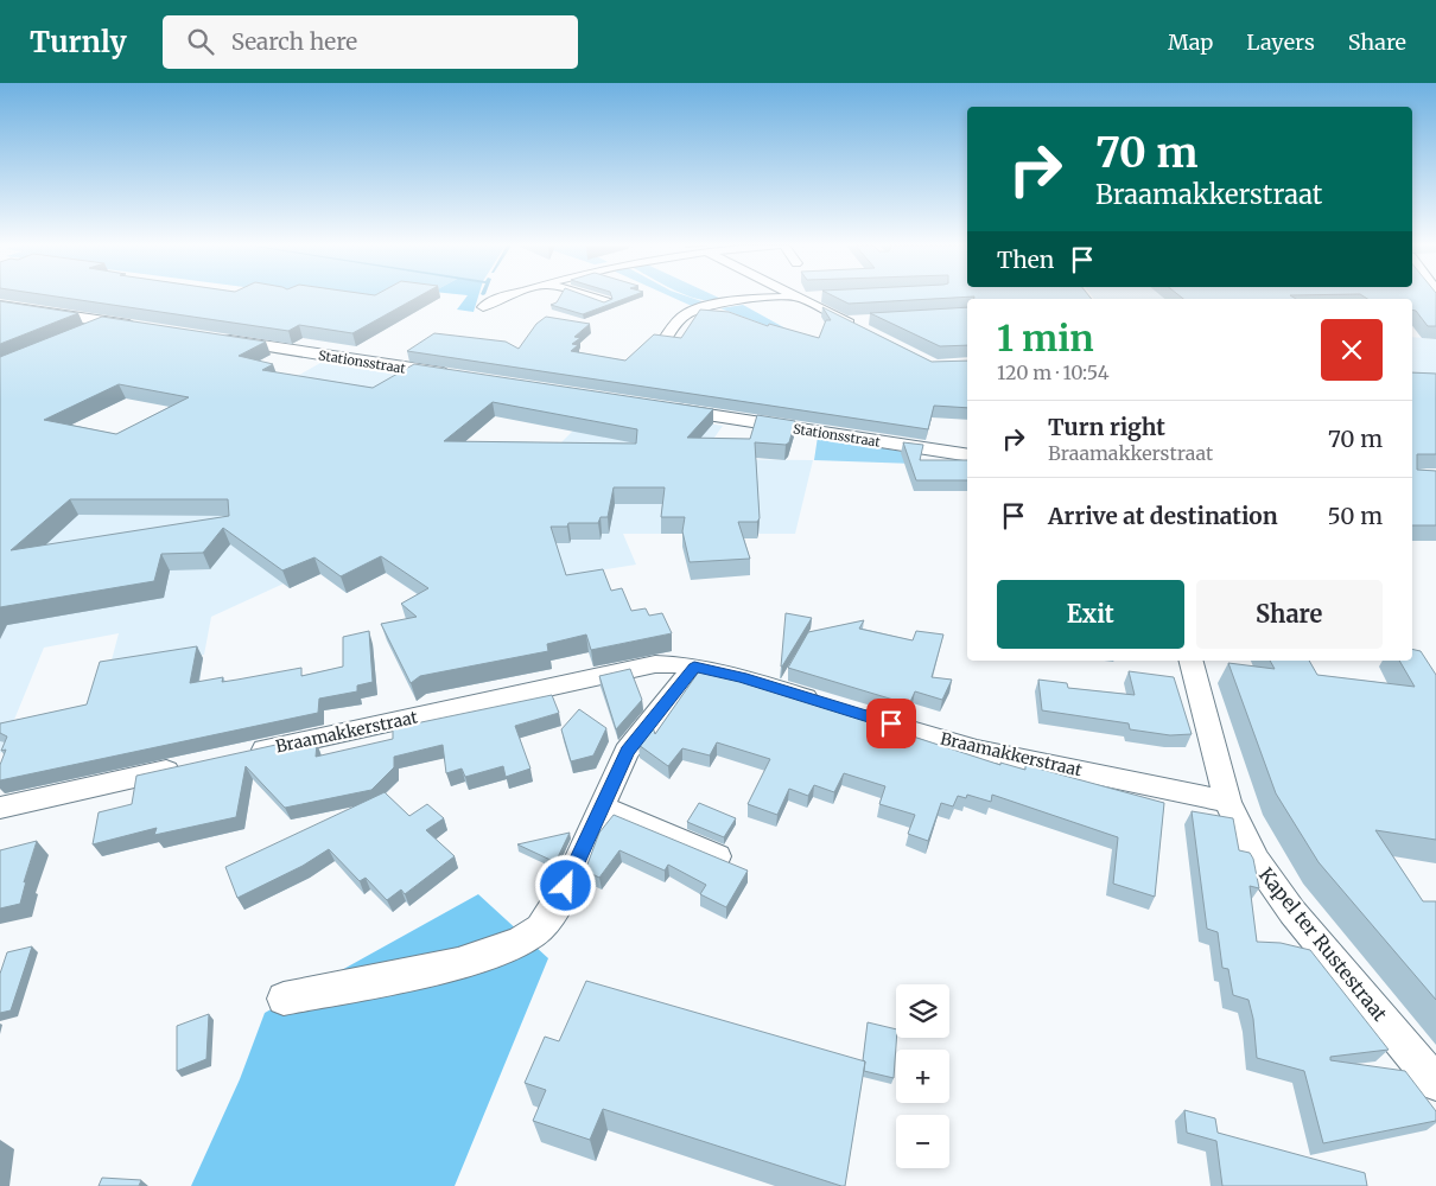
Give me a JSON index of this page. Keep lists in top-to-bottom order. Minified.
{"streets":{"street":["Stationsstraat","Braamakkerstraat","Kapel ter Rustestraat"]},"crossings":[["Braamakkerstraat","Kapel ter Rustestraat"]],"page":{"header":"Turnly","search":"Search here","nav":["Map","Layers","Share"],"turn":["70 m","Braamakkerstraat"],"then":"Then","heading":["1 min","120 m · 10:54"],"list":[{"name":"Turn right","note":"Braamakkerstraat","value":"70 m"},{"name":"Arrive at destination","value":"50 m"}],"buttons":["Exit","Share"],"map_buttons":["+","−"]}}
